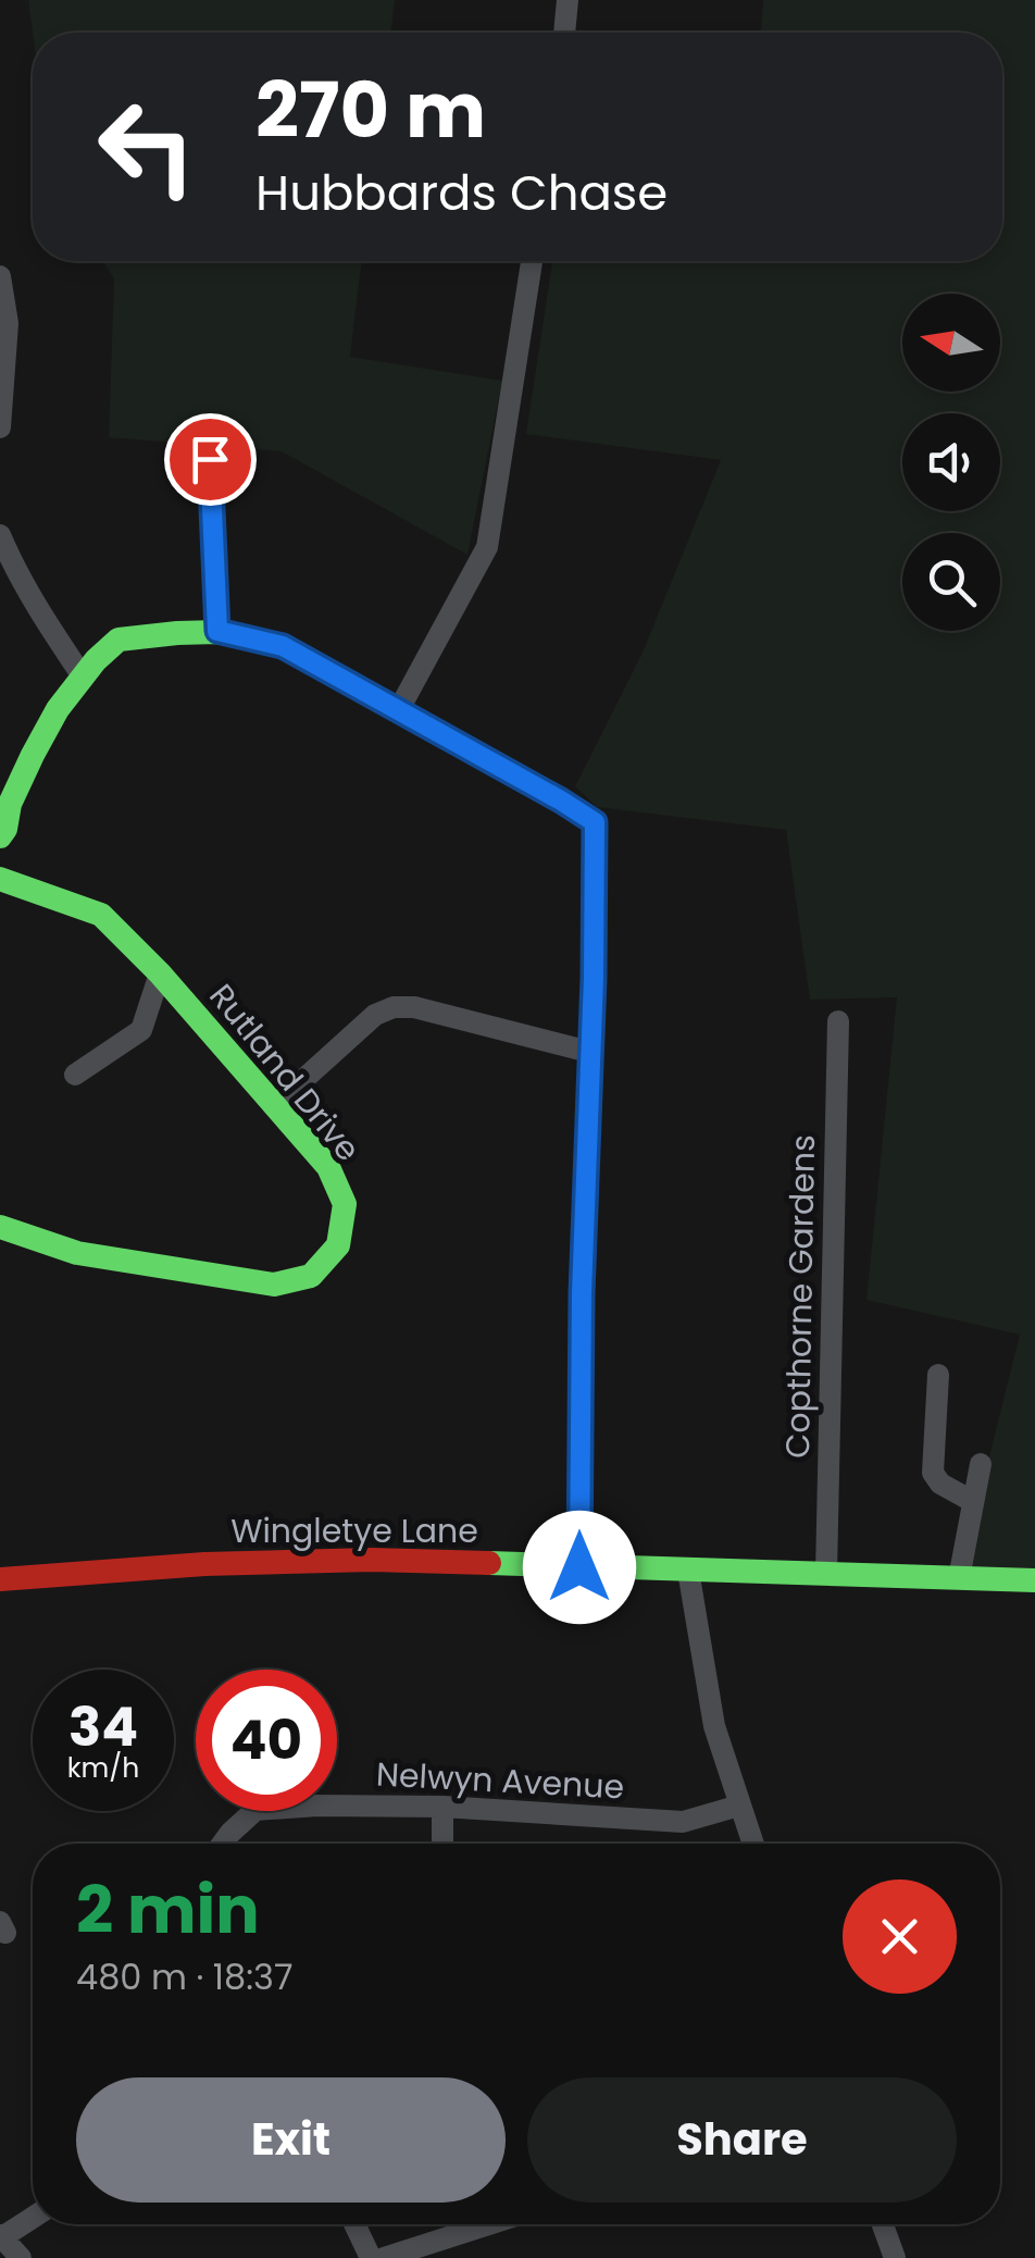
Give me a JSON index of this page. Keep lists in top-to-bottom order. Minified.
{"streets":{"street":["Rutland Drive","Copthorne Gardens","Wingletye Lane","Nelwyn Avenue"]},"crossings":[["Copthorne Gardens","Wingletye Lane"]],"north":"left","page":{"turn":["270 m","Hubbards Chase"],"speed":"34 km/h","limit":"40","heading":["2 min","480 m · 18:37"],"buttons":["Exit","Share"]}}
